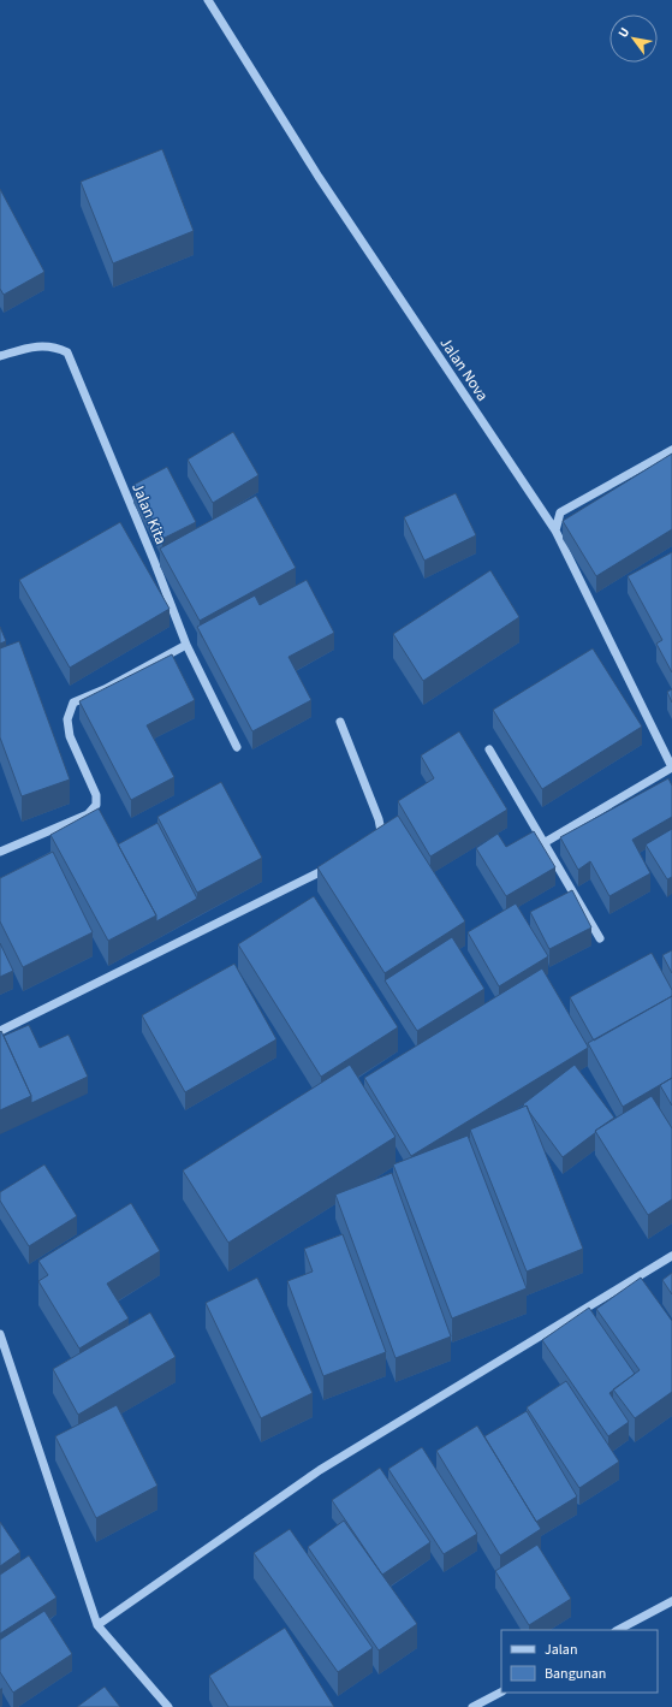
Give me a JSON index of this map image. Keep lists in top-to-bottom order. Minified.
{"streets":{"street":["Jalan Nova","Jalan Kita"]},"legend":["Jalan","Bangunan"],"north":"top left"}
